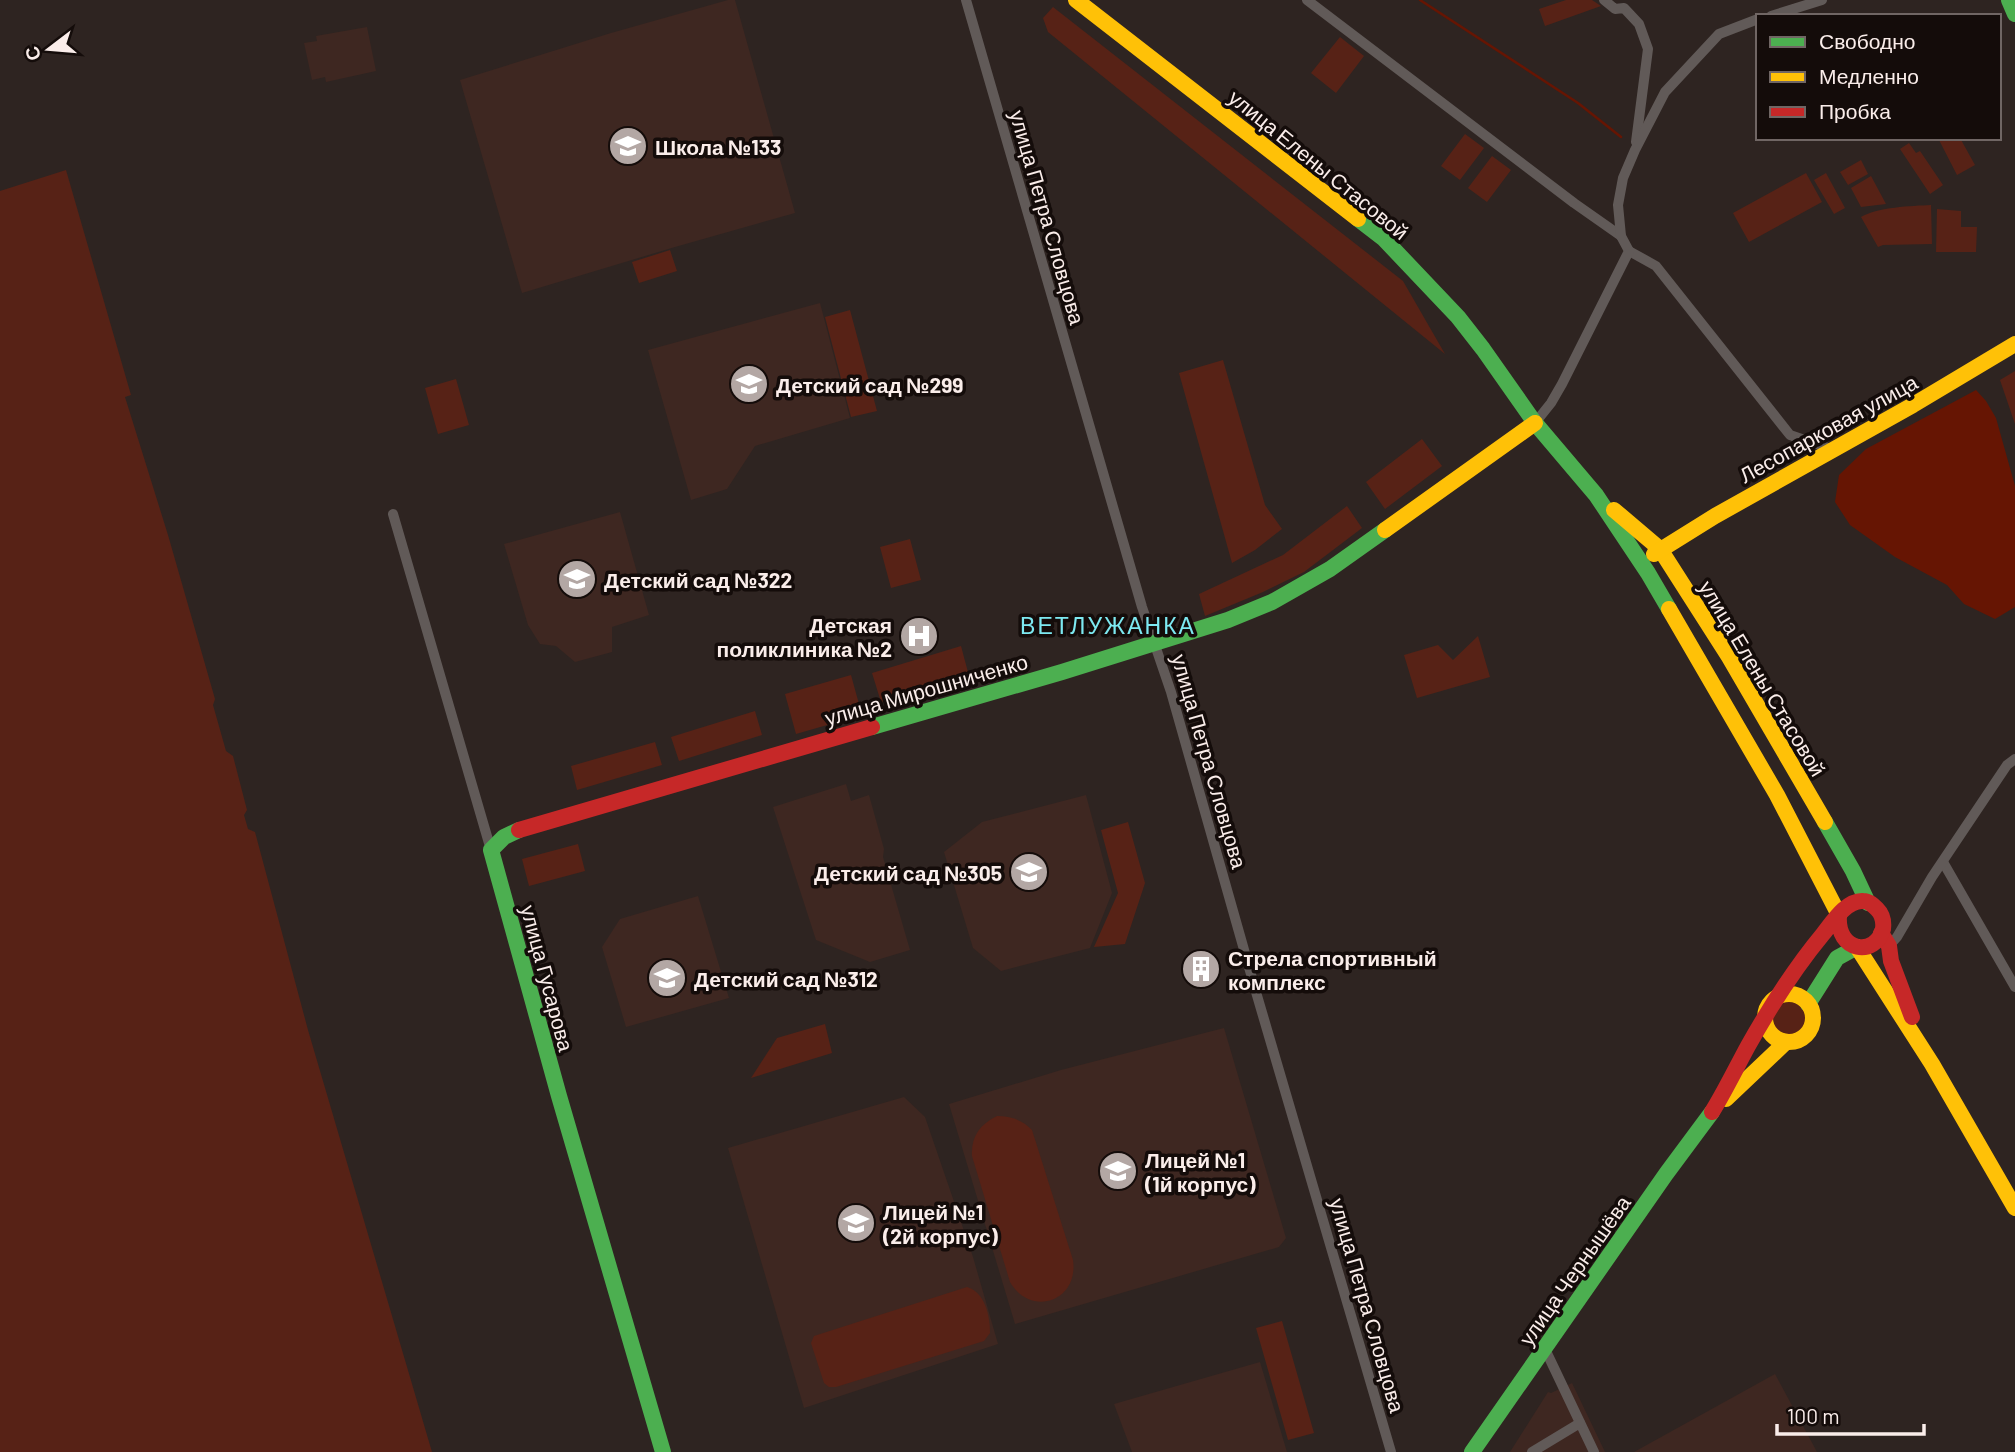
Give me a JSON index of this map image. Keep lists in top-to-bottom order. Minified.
{"streets":{"street":["улица Елены Стасовой","улица Петра Словцова","Лесопарковая улица","улица Мирошниченко","улица Гусарова","улица Чернышёва"]},"crossings":[["улица Елены Стасовой","Лесопарковая улица"],["улица Елены Стасовой","улица Мирошниченко"],["улица Елены Стасовой","улица Чернышёва"],["улица Петра Словцова","улица Мирошниченко"],["улица Мирошниченко","улица Гусарова"]],"districts":["ВЕТЛУЖАНКА"],"places":{"school or university":["Школа №133","Детский сад №299","Детский сад №322","Детский сад №305","Детский сад №312","Лицей №1 (1й корпус)","Лицей №1 (2й корпус)"],"hospital":["Детская поликлиника №2"],"building":["Стрела спортивный комплекс"]},"legend":["Свободно","Медленно","Пробка"],"scale_bar":"100 m","north":"left"}
